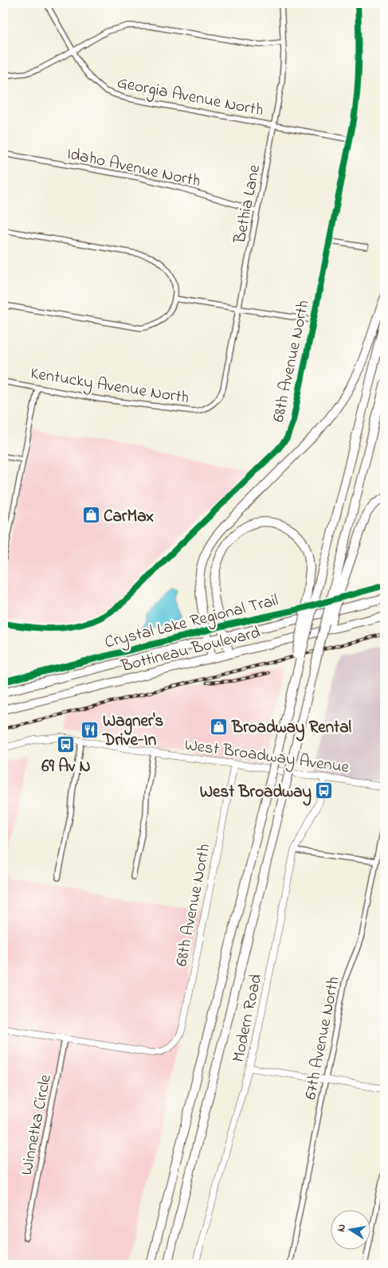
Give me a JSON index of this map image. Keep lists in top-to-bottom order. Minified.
{"streets":{"highway":["Bottineau Boulevard"],"street":["Georgia Avenue North","Idaho Avenue North","Bethia Lane","68th Avenue North","Kentucky Avenue North","West Broadway Avenue","Modern Road","67th Avenue North","Winnetka Circle"],"cycle path":["Crystal Lake Regional Trail"]},"crossings":[["Georgia Avenue North","Bethia Lane"],["Georgia Avenue North","68th Avenue North"],["Idaho Avenue North","Bethia Lane"],["Bethia Lane","Kentucky Avenue North"],["68th Avenue North","West Broadway Avenue"],["68th Avenue North","Winnetka Circle"],["West Broadway Avenue","Modern Road"]],"places":{"shop":["CarMax","Broadway Rental"],"restaurant":["Wagner's Drive-In"],"bus stop":["69 Av N","West Broadway"]},"north":"left"}
